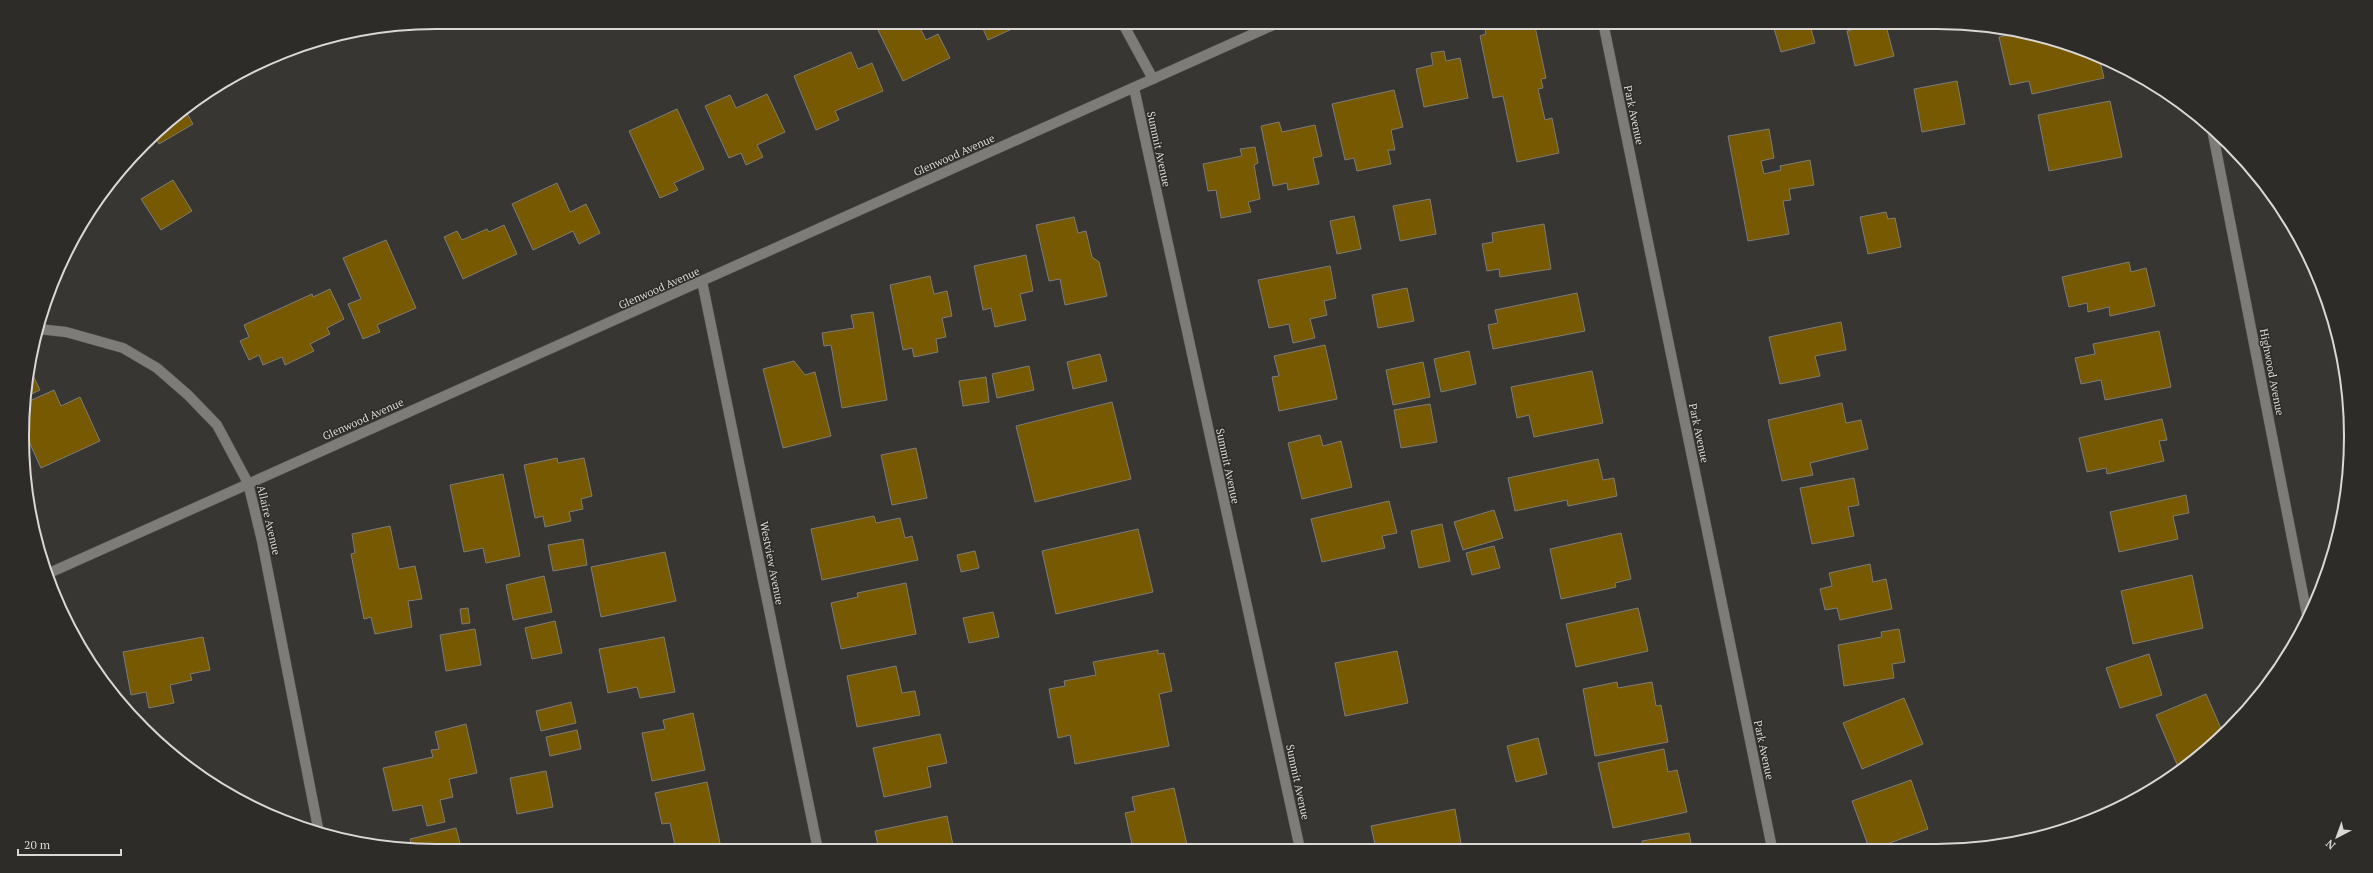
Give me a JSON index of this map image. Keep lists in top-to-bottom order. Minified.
{"streets":{"street":["Park Avenue","Summit Avenue","Glenwood Avenue","Highwood Avenue","Allaire Avenue","Westview Avenue"]},"crossings":[["Summit Avenue","Glenwood Avenue"],["Glenwood Avenue","Allaire Avenue"],["Glenwood Avenue","Westview Avenue"]],"scale_bar":"20 m","north":"bottom left"}
